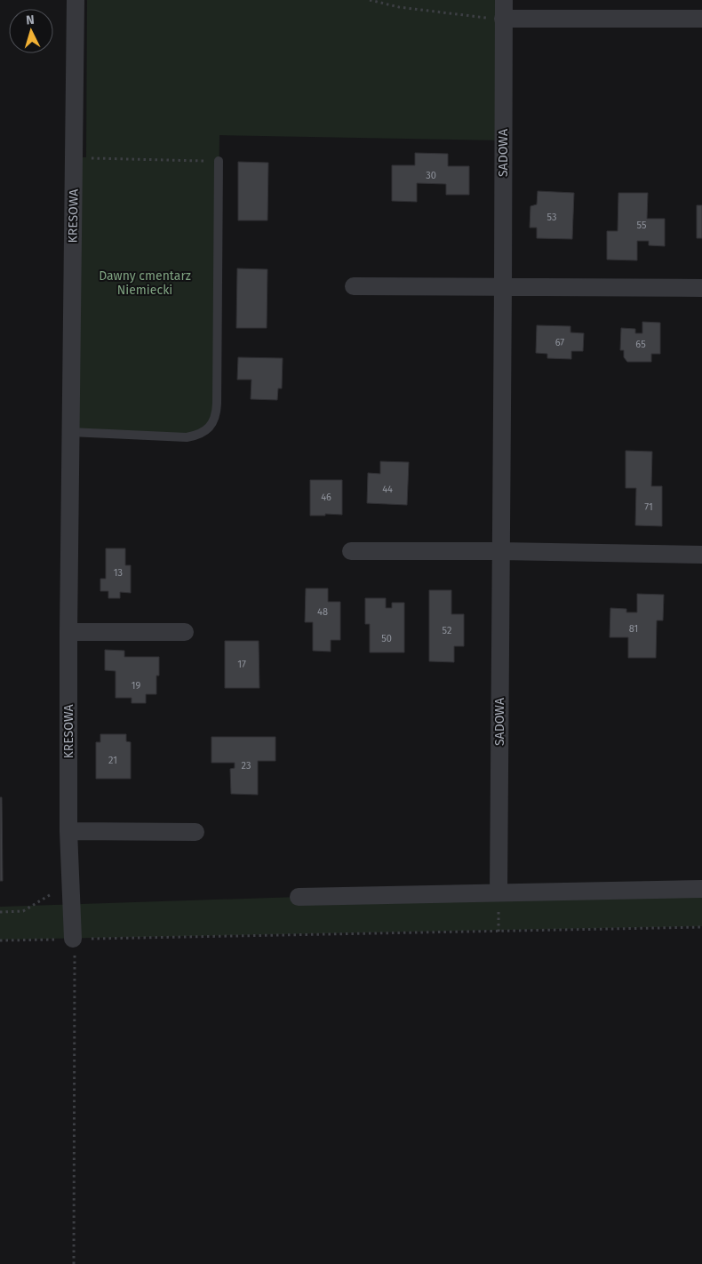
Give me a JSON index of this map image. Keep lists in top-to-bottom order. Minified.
{"streets":{"street":["SADOWA","KRESOWA"]},"parks":["Dawny cmentarz Niemiecki"],"house_numbers":["30","53","55","67","65","44","46","71","13","48","81","52","50","17","19","21","23"],"north":"top"}
